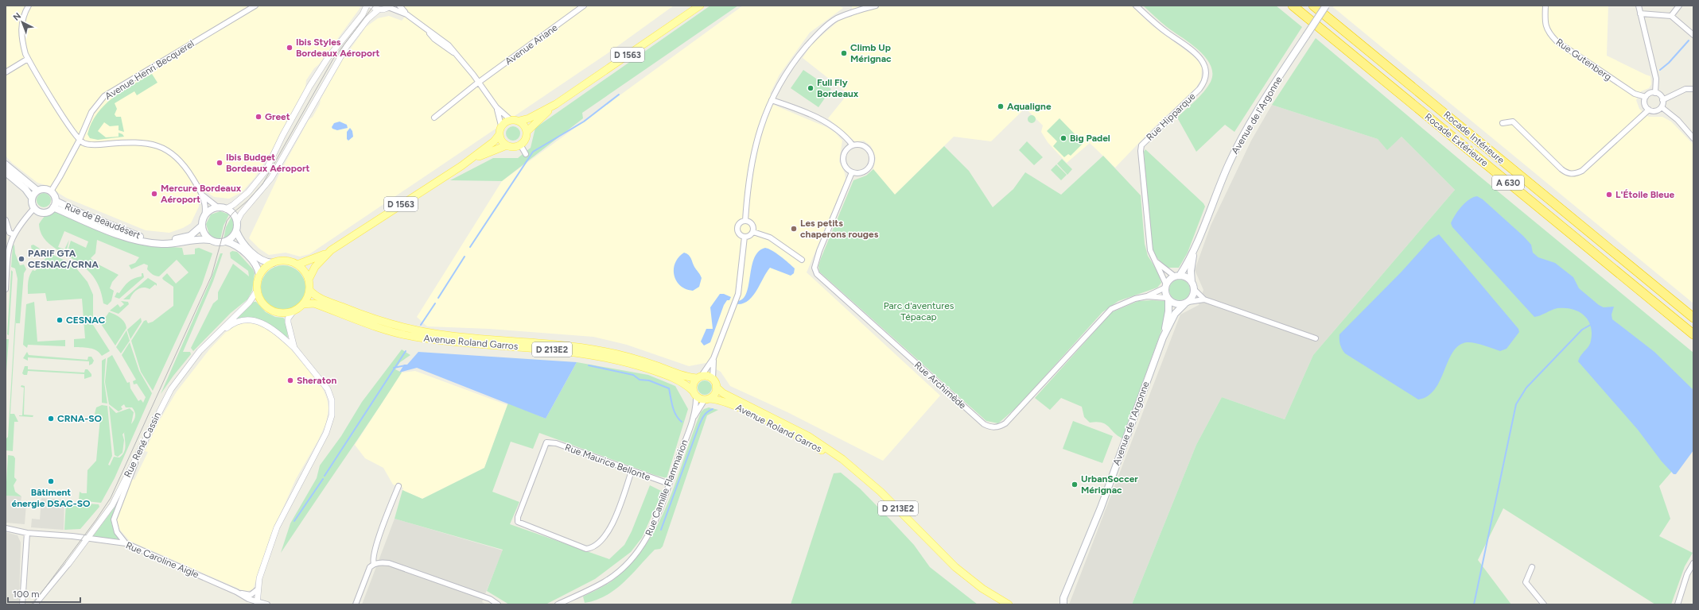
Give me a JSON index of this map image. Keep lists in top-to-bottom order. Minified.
{"streets":{"highway":["Rocade Intérieure","Rocade Extérieure","A 630"],"main road":["D 1563","Avenue de l'Argonne","Rue de Beaudésert","Avenue Roland Garros","D 213E2"],"street":["Avenue Ariane","Rue Gutenberg","Avenue Henri Becquerel","Rue Hipparque","Rue Archimède","Rue René Cassin","Rue Maurice Bellonte","Rue Camille Flammarion","Rue Caroline Aigle"]},"crossings":[["D 1563","Avenue Roland Garros"],["D 1563","Rue René Cassin"],["Avenue Henri Becquerel","Rue de Beaudésert"],["Avenue de l'Argonne","Rue Hipparque"],["Avenue de l'Argonne","Rue Archimède"],["Rue Hipparque","Rue Archimède"],["Avenue Roland Garros","Rue René Cassin"],["Avenue Roland Garros","Rue Camille Flammarion"],["Rue René Cassin","Rue Caroline Aigle"],["Rue Maurice Bellonte","Rue Camille Flammarion"]],"parks":["Parc d'aventures Tépacap"],"places":["Ibis Styles Bordeaux Aéroport","Climb Up Mérignac","Full Fly Bordeaux","Aqualigne","Greet","Big Padel","Ibis Budget Bordeaux Aéroport","Mercure Bordeaux Aéroport","L'Étoile Bleue","Les petits chaperons rouges","PARIF GTA CESNAC/CRNA","CESNAC","Sheraton","CRNA-SO","Bâtiment énergie DSAC-SO","UrbanSoccer Mérignac"],"scale_bar":"100 m","north":"top left"}
